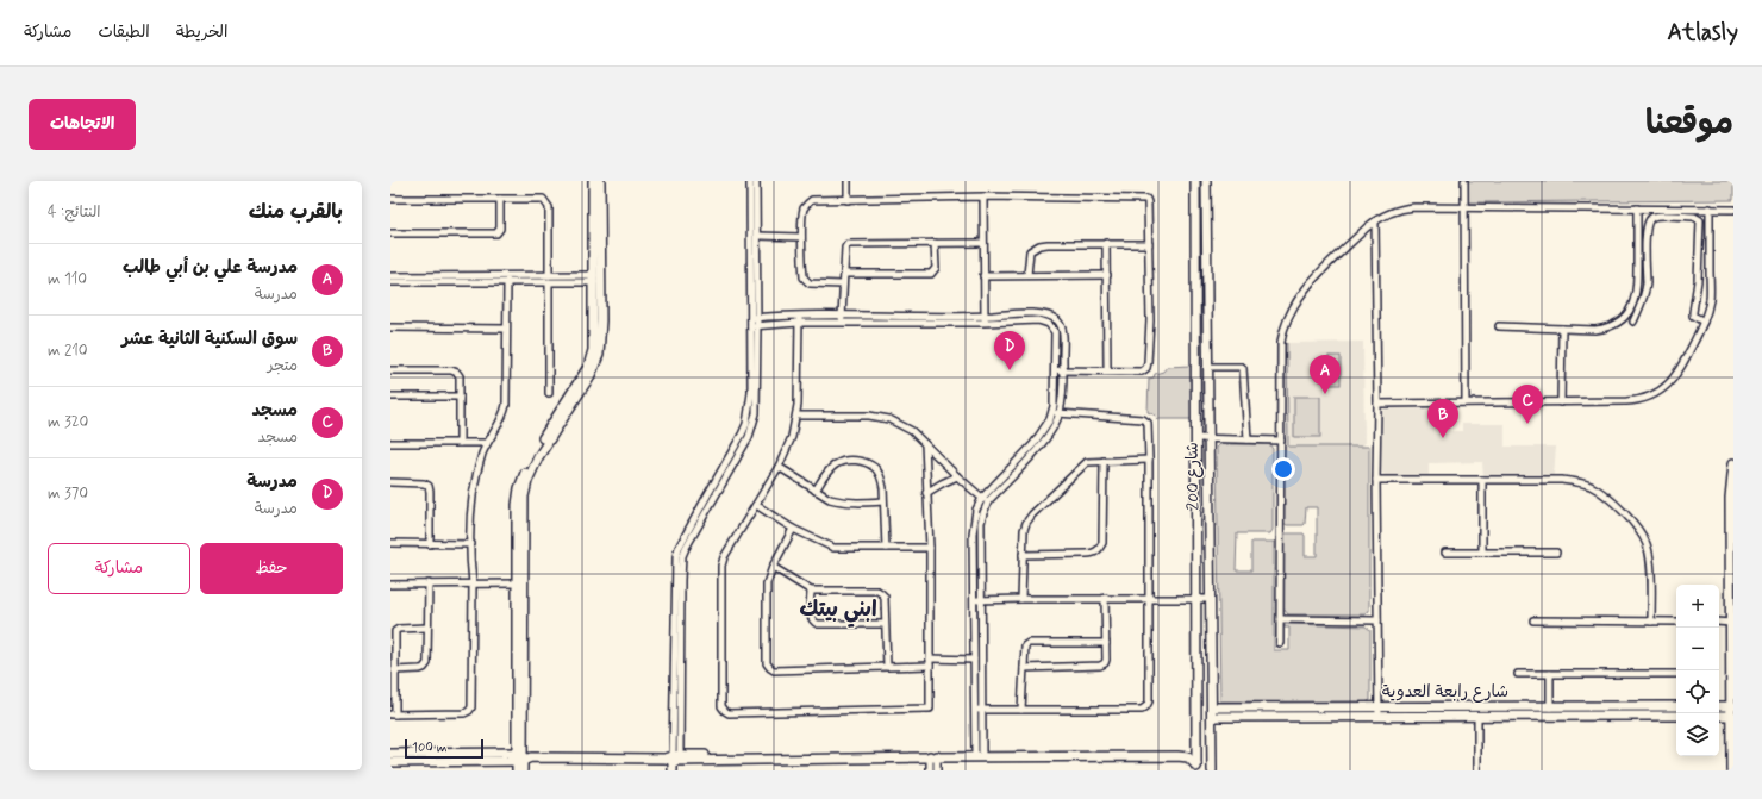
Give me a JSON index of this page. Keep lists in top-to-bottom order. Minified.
{"streets":{"street":["شارع 200","شارع رابعة العدوية"]},"crossings":[["شارع 200","شارع رابعة العدوية"]],"districts":["ابني بيتك"],"scale_bar":"100 m","page":{"header":"Atlasly","nav":["الخريطة","الطبقات","مشاركة"],"title":"موقعنا","buttons":["الاتجاهات",["حفظ","مشاركة"]],"heading":["بالقرب منك","النتائج: 4"],"list":[{"mark":"A","name":"مدرسة علي بن أبي طالب","note":"مدرسة","value":"110 m"},{"mark":"B","name":"سوق السكنية الثانية عشر","note":"متجر","value":"210 m"},{"mark":"C","name":"مسجد","note":"مسجد","value":"320 m"},{"mark":"D","name":"مدرسة","note":"مدرسة","value":"370 m"}],"pins":["D","A","C","B"],"map_buttons":["+","−"],"scale":"100 m"}}
